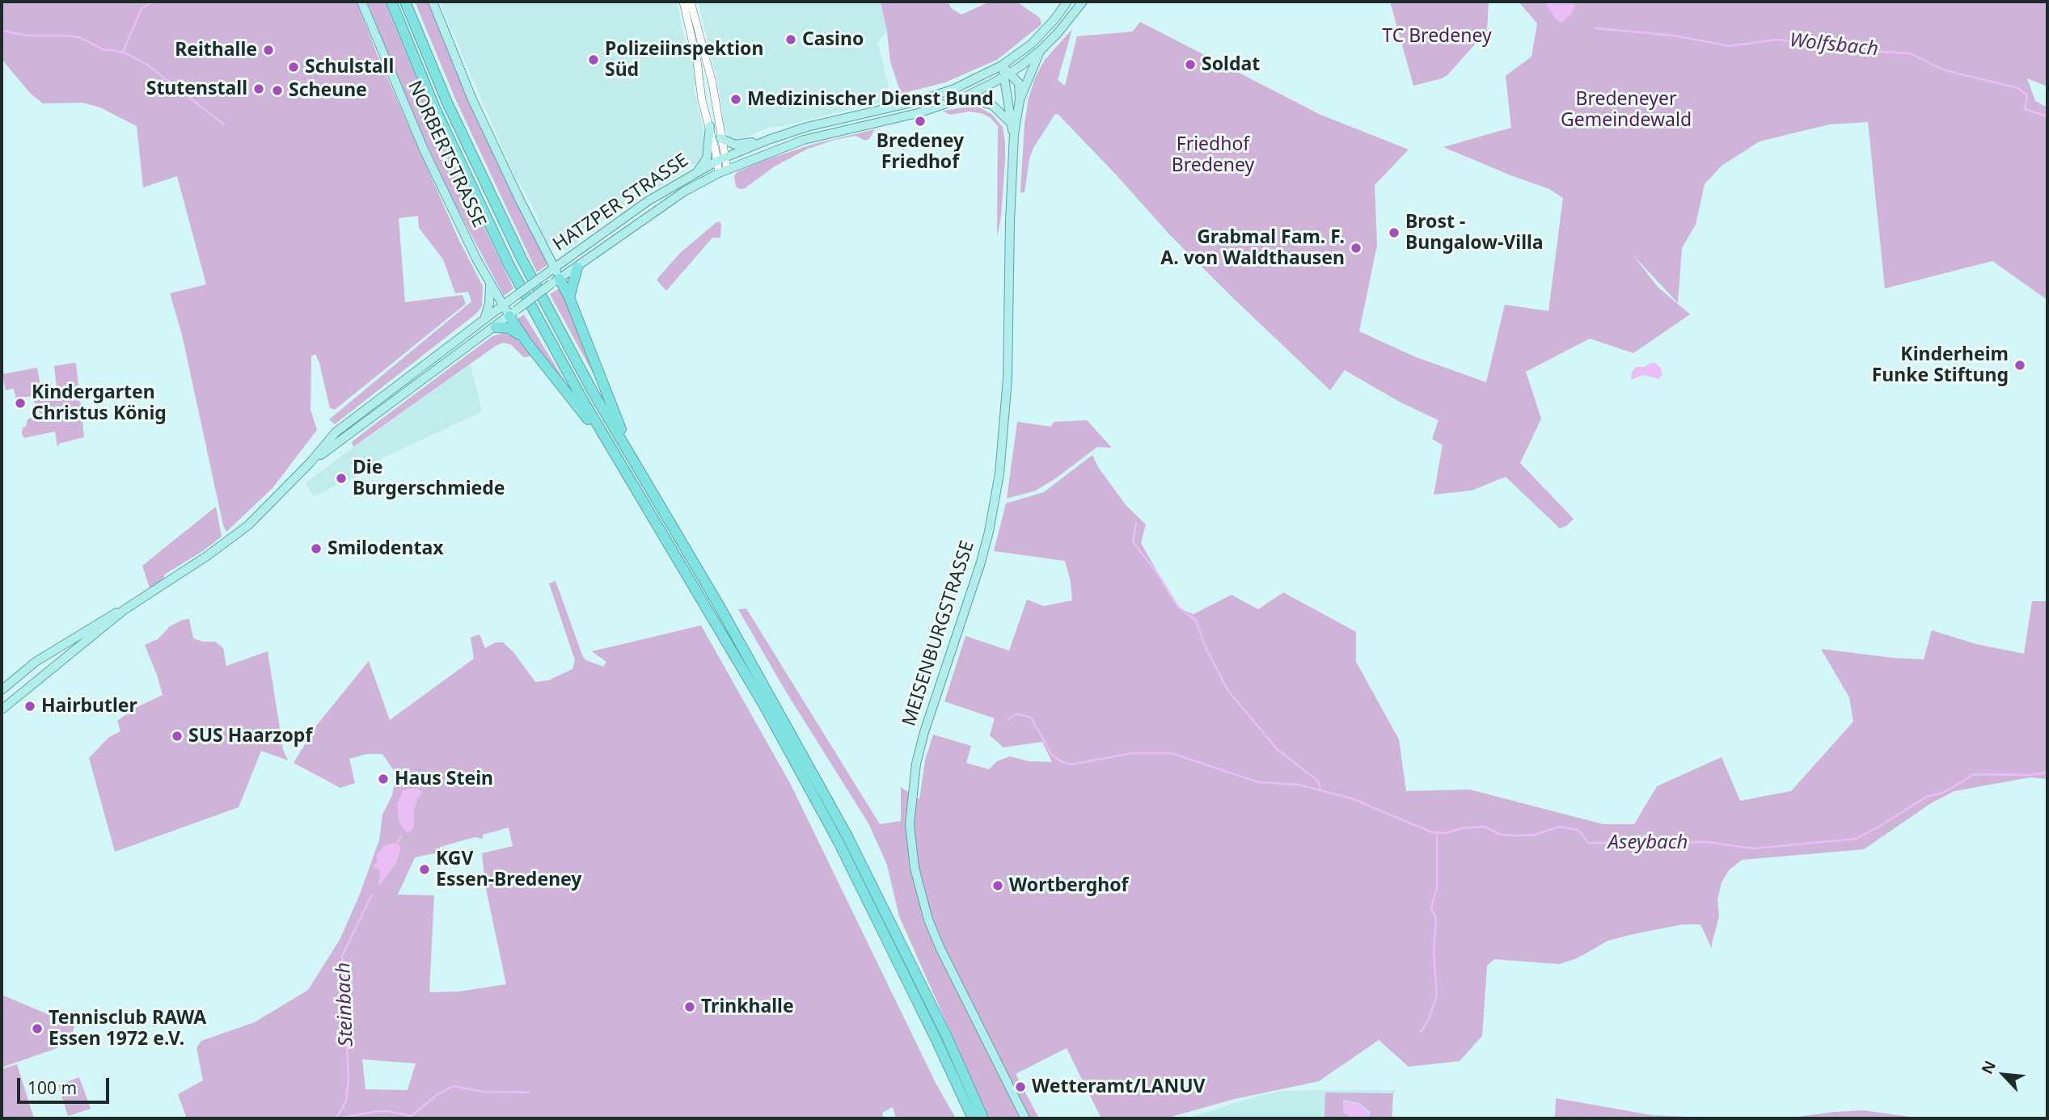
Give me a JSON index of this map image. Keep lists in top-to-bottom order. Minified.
{"streets":{"main road":["NORBERTSTRASSE","HATZPER STRASSE","MEISENBURGSTRASSE"]},"crossings":[["NORBERTSTRASSE","HATZPER STRASSE"],["HATZPER STRASSE","MEISENBURGSTRASSE"]],"water":["Wolfsbach","Aseybach","Steinbach"],"parks":["TC Bredeney","Bredeneyer Gemeindewald","Friedhof Bredeney"],"places":["Casino","Reithalle","Polizeiinspektion Süd","Soldat","Schulstall","Stutenstall","Scheune","Medizinischer Dienst Bund","Bredeney Friedhof","Brost - Bungalow-Villa","Grabmal Fam. F. A. von Waldthausen","Kinderheim Funke Stiftung","Kindergarten Christus König","Die Burgerschmiede","Smilodentax","Hairbutler","SUS Haarzopf","Haus Stein","KGV Essen-Bredeney","Wortberghof","Trinkhalle","Tennisclub RAWA Essen 1972 e.V.","Wetteramt/LANUV"],"scale_bar":"100 m","north":"top left"}
